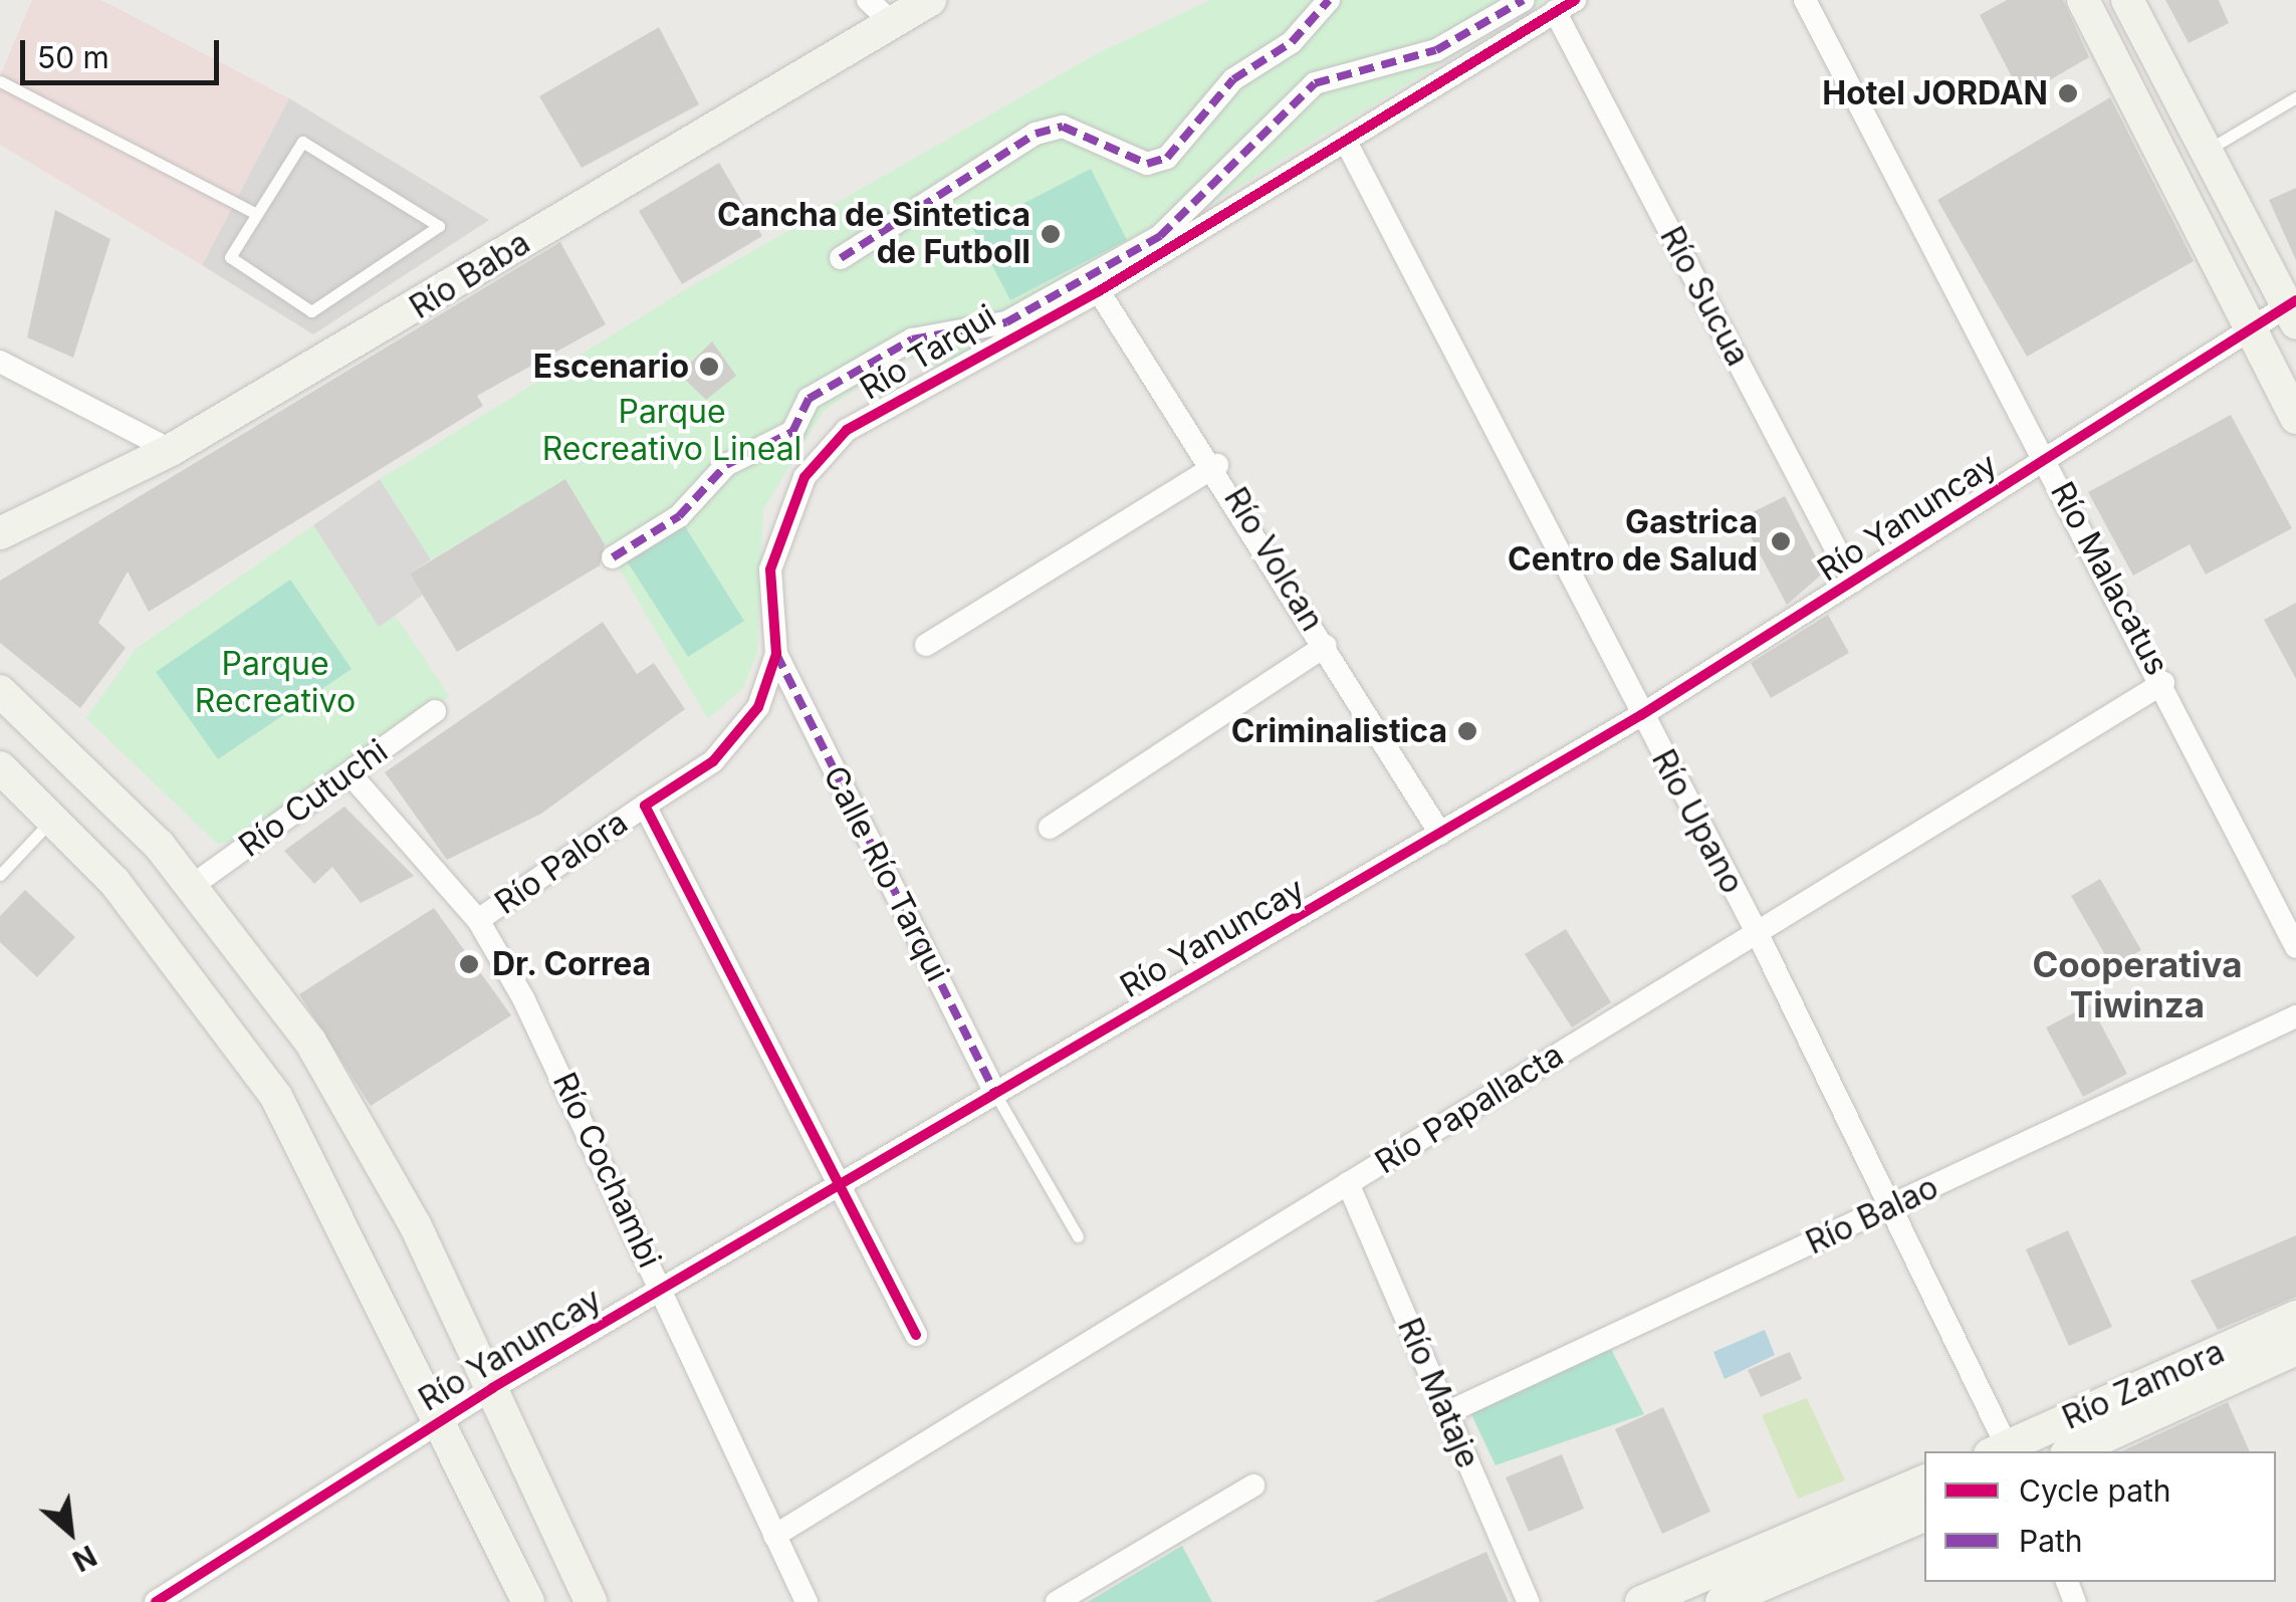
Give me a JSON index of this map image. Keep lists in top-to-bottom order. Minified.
{"streets":{"main road":["Río Baba","Río Zamora"],"street":["Río Sucua","Río Tarqui","Río Yanuncay","Río Volcan","Río Malacatus","Río Cutuchi","Río Upano","Río Palora","Calle Río Tarqui","Río Papallacta","Río Cochambi","Río Balao","Río Mataje"]},"crossings":[["Río Sucua","Río Tarqui"],["Río Sucua","Río Yanuncay"],["Río Tarqui","Río Volcan"],["Río Tarqui","Río Upano"],["Río Tarqui","Río Palora"],["Río Tarqui","Calle Río Tarqui"],["Río Yanuncay","Río Volcan"],["Río Yanuncay","Río Malacatus"],["Río Yanuncay","Río Upano"],["Río Yanuncay","Calle Río Tarqui"],["Río Yanuncay","Río Cochambi"],["Río Malacatus","Río Papallacta"],["Río Cutuchi","Río Cochambi"],["Río Upano","Río Papallacta"],["Río Upano","Río Balao"],["Río Upano","Río Zamora"],["Río Palora","Río Cochambi"],["Río Papallacta","Río Cochambi"],["Río Papallacta","Río Mataje"],["Río Balao","Río Mataje"]],"districts":["Cooperativa Tiwinza"],"parks":["Parque Recreativo Lineal","Parque Recreativo"],"places":["Hotel JORDAN","Cancha de Sintetica de Futboll","Escenario","Gastrica Centro de Salud","Criminalistica","Dr. Correa"],"legend":["Cycle path","Path"],"scale_bar":"50 m","north":"bottom right"}
